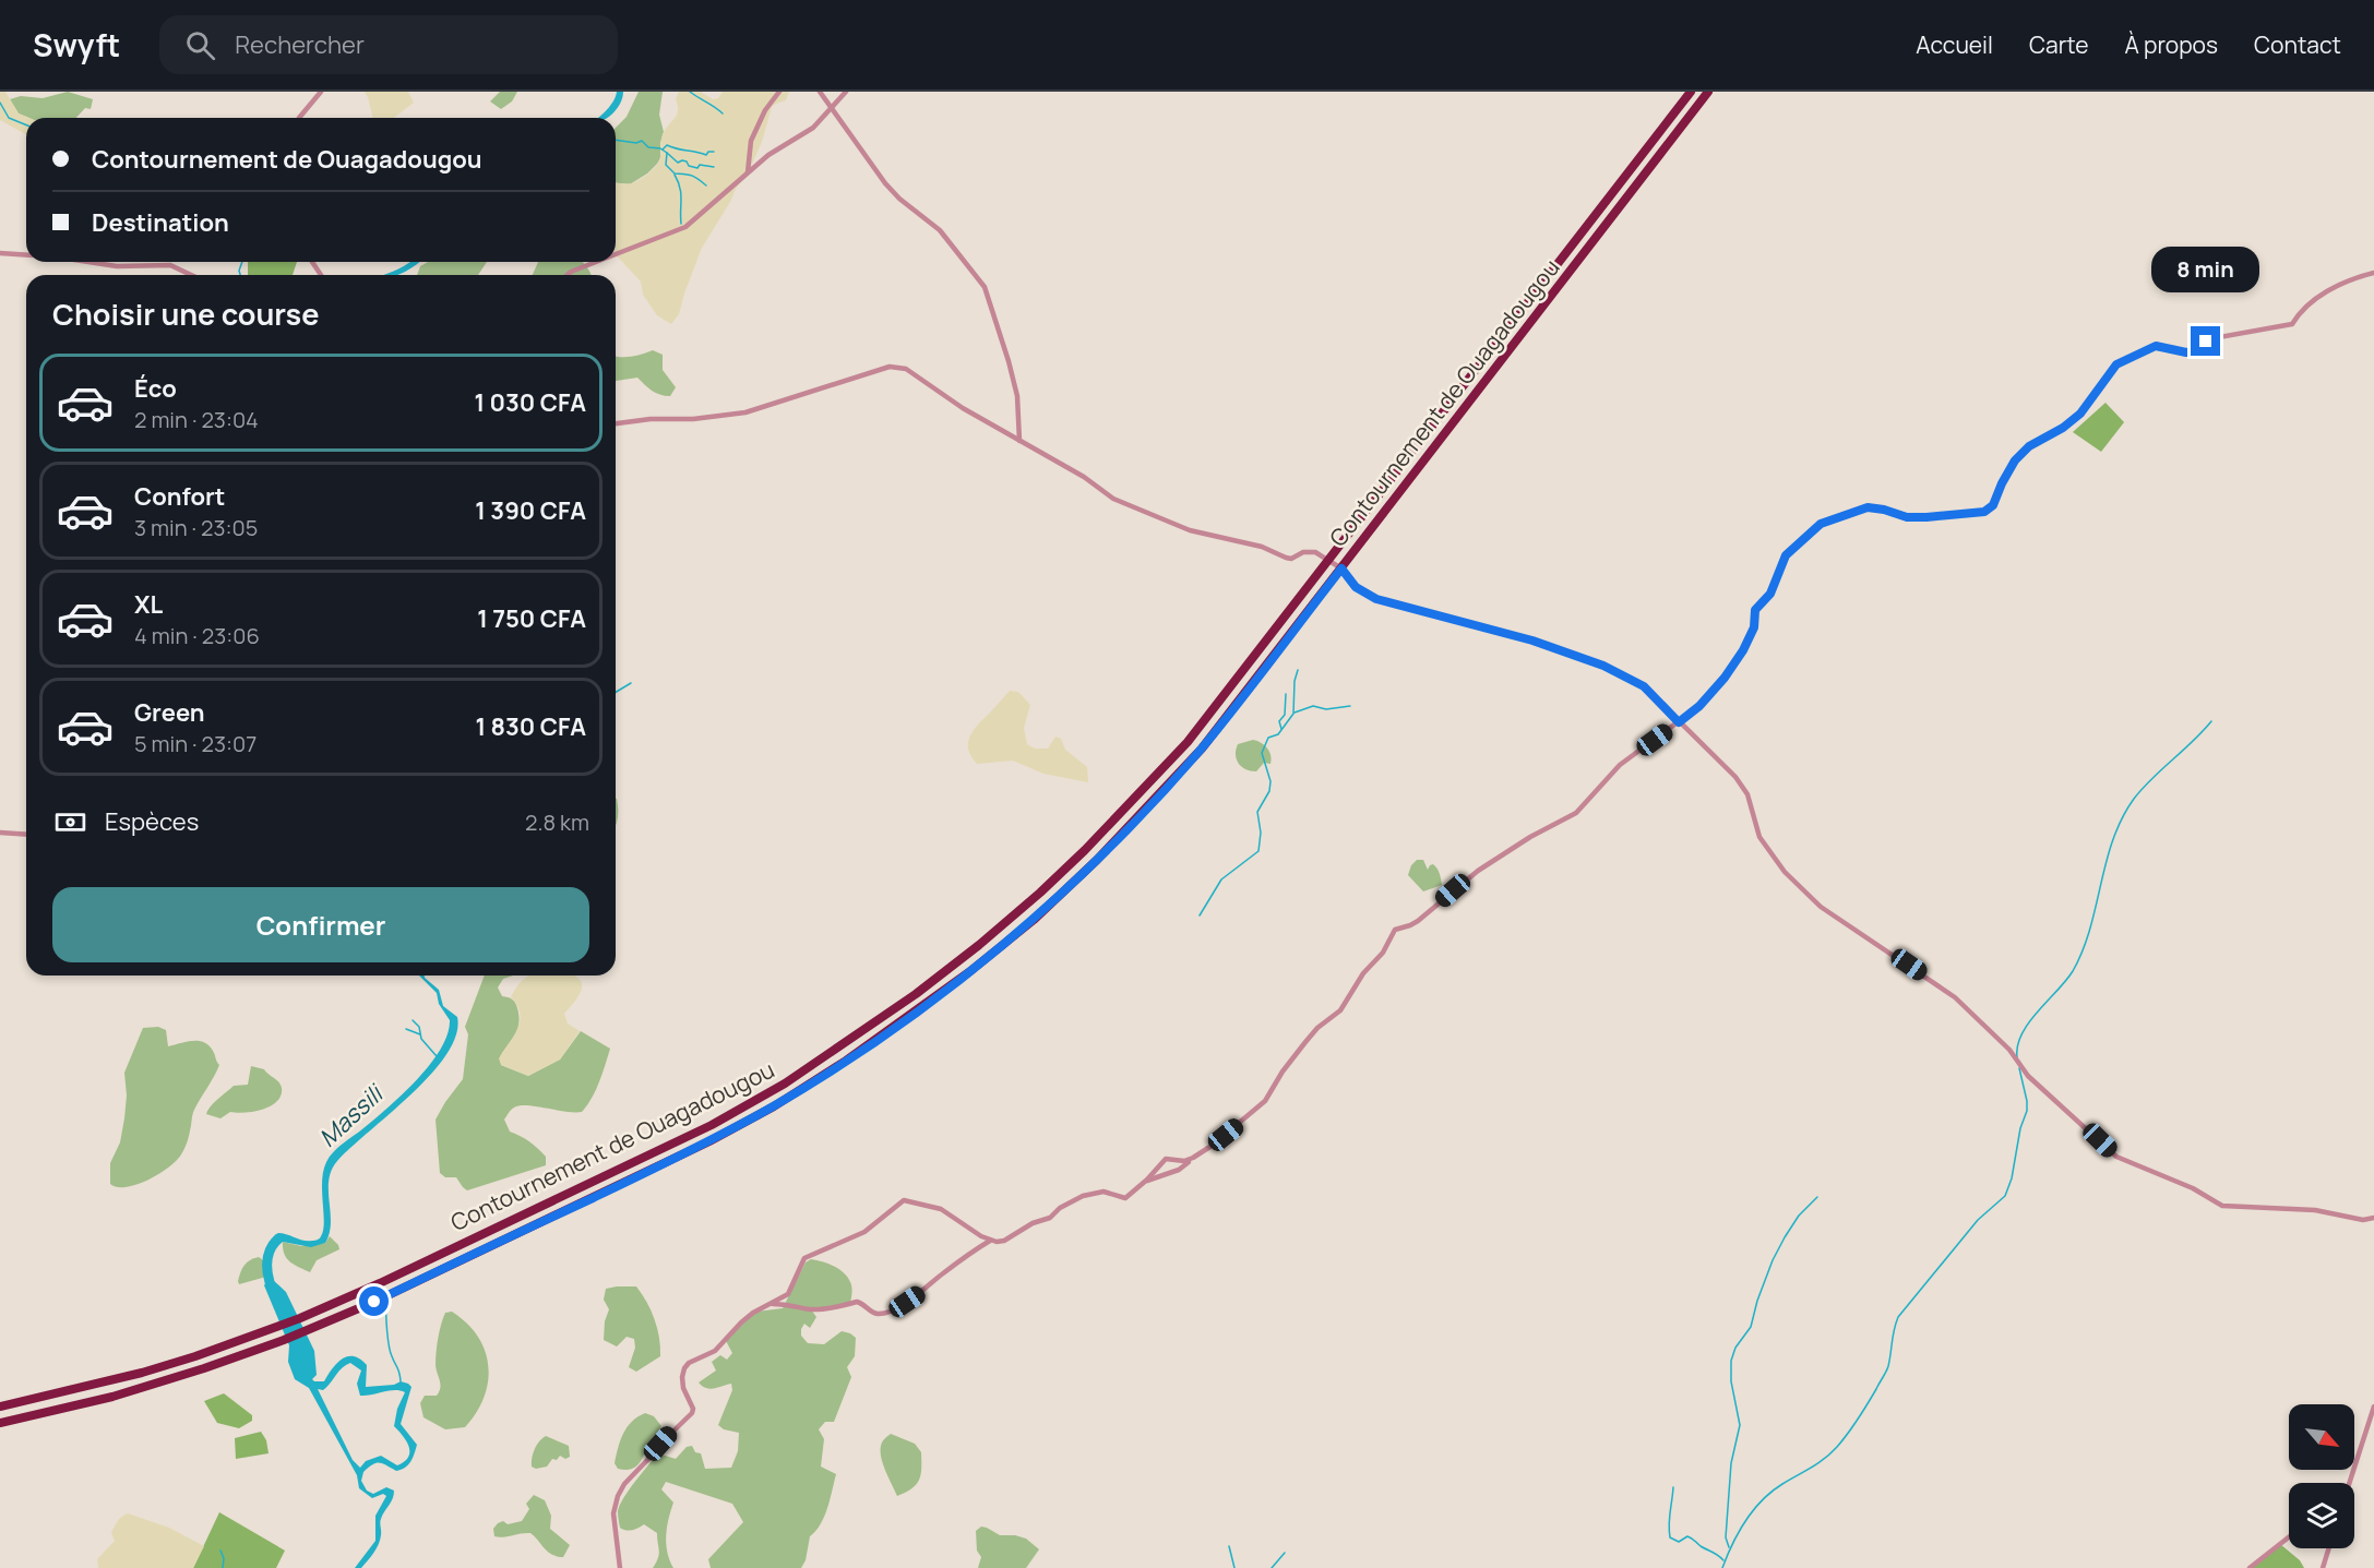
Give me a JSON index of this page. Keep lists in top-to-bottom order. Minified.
{"streets":{"highway":["Contournement de Ouagadougou"]},"water":["Massili"],"north":"bottom right","page":{"header":"Swyft","search":"Rechercher","nav":["Accueil","Carte","À propos","Contact"],"banner":["Contournement de Ouagadougou","Destination"],"bubble":"8 min","heading":"Choisir une course","list":[{"name":"Éco","note":"2 min · 23:04","value":"1 030 CFA"},{"name":"Confort","note":"3 min · 23:05","value":"1 390 CFA"},{"name":"XL","note":"4 min · 23:06","value":"1 750 CFA"},{"name":"Green","note":"5 min · 23:07","value":"1 830 CFA"}],"pay":["Espèces","2.8 km"],"buttons":"Confirmer"}}
